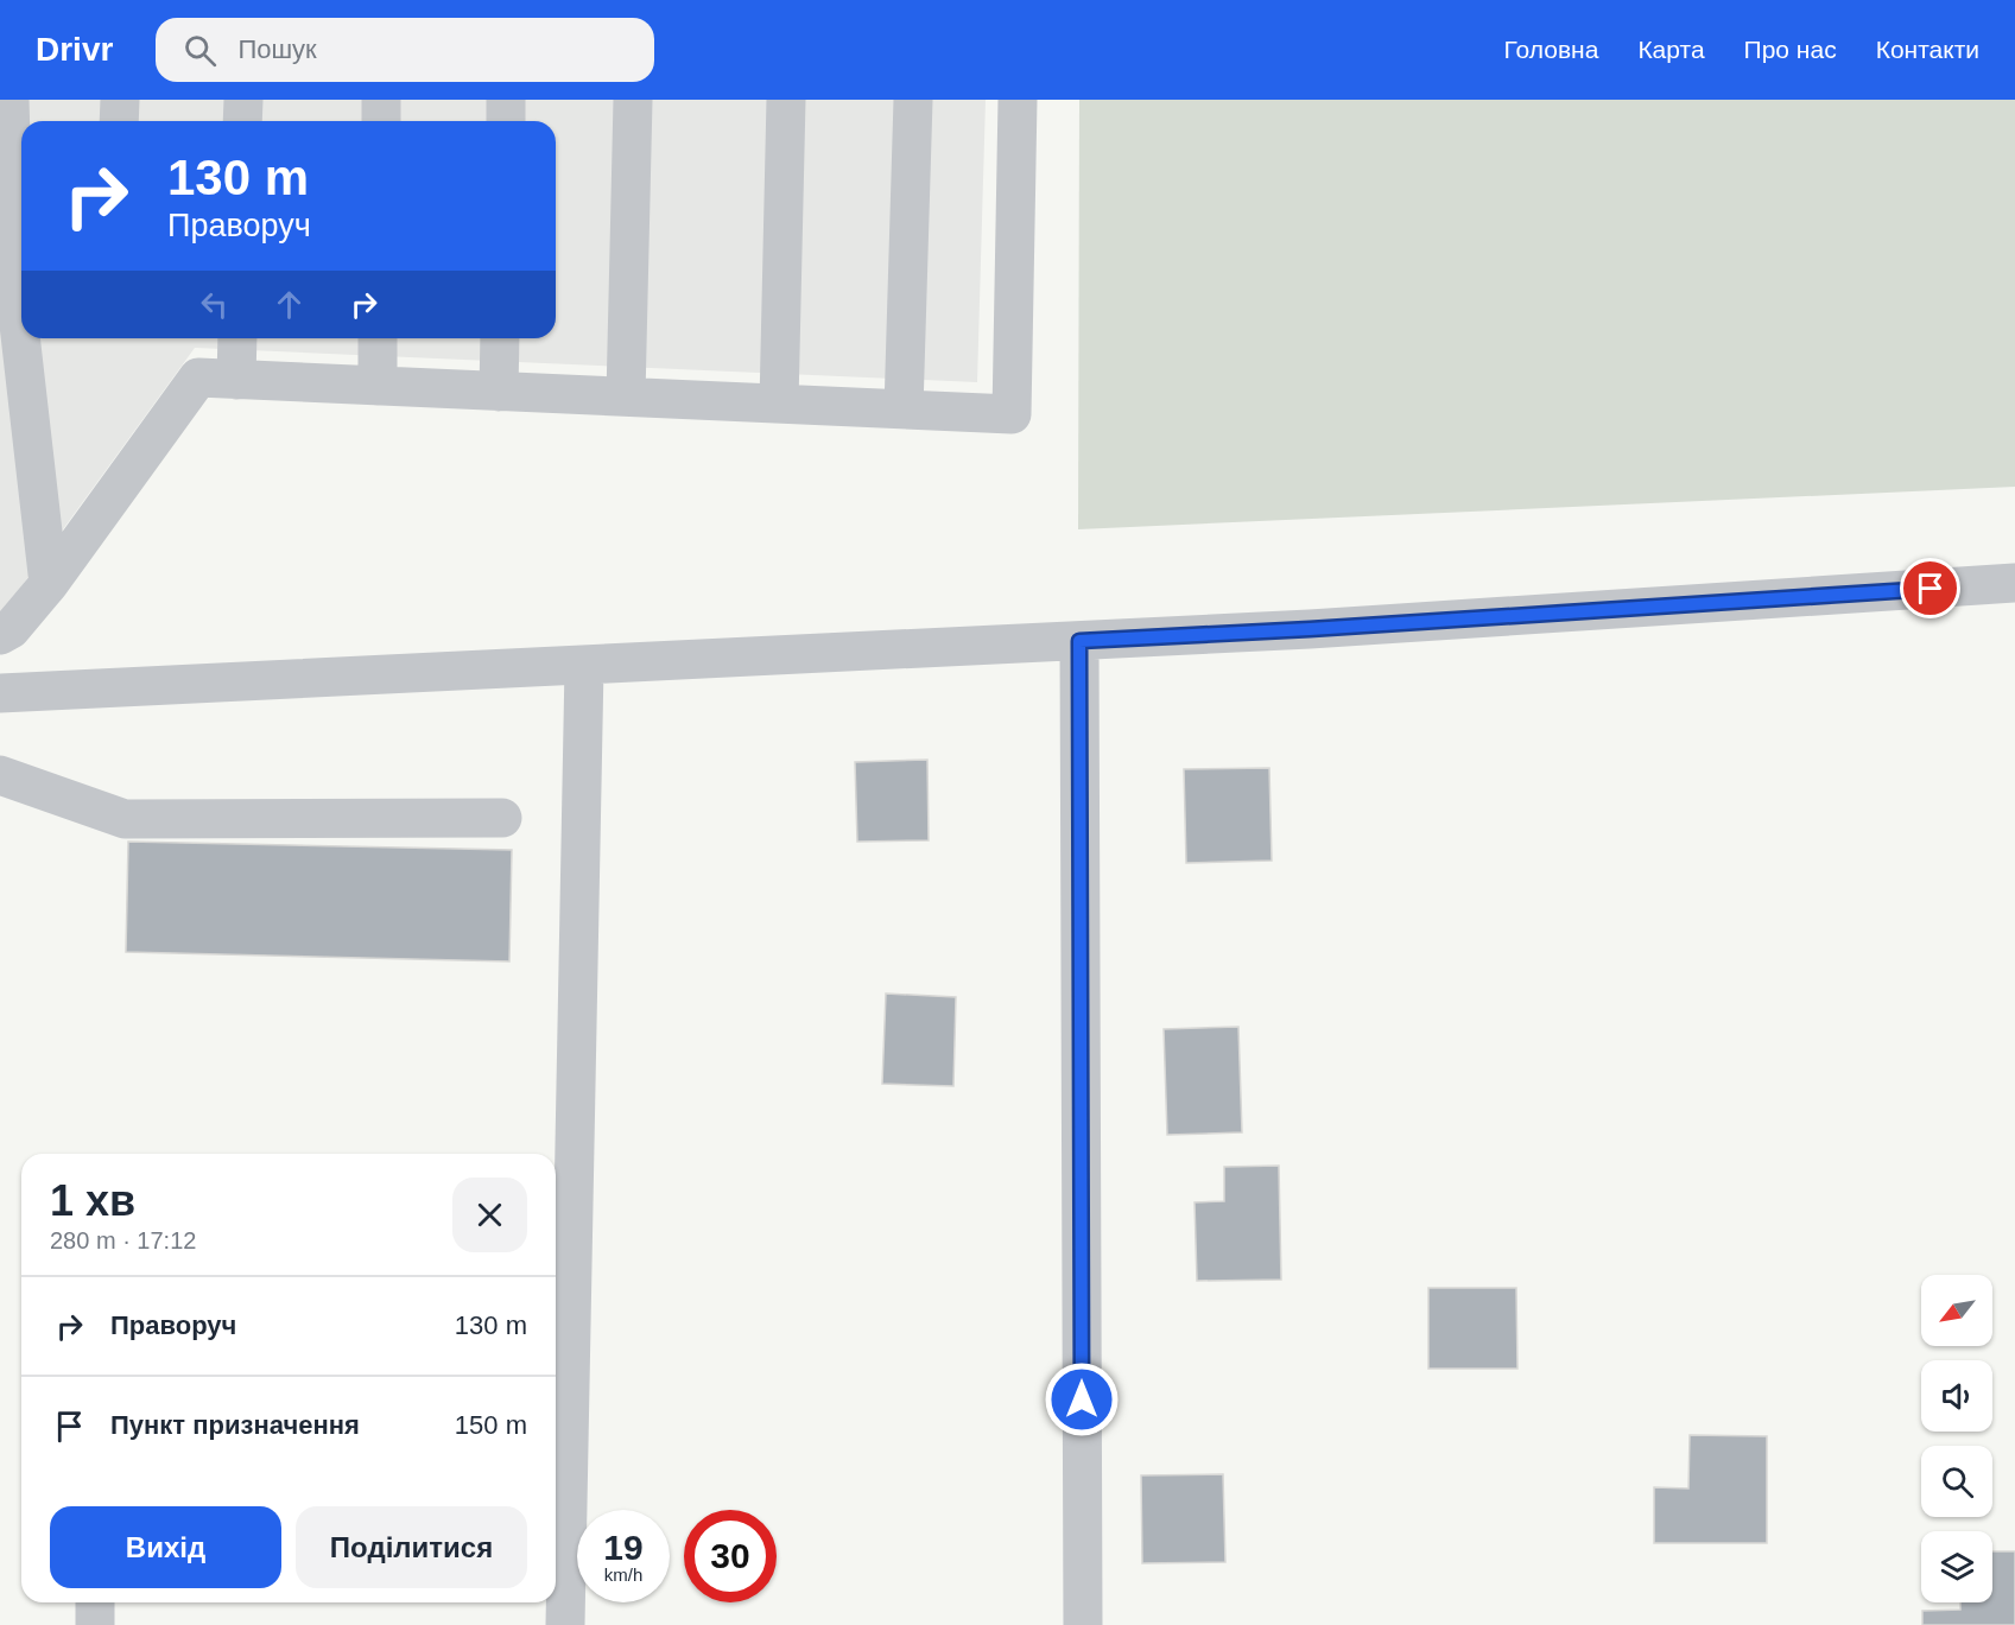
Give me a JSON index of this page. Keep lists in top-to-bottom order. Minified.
{"north":"bottom left","page":{"header":"Drivr","search":"Пошук","nav":["Головна","Карта","Про нас","Контакти"],"turn":["130 m","Праворуч"],"heading":["1 хв","280 m · 17:12"],"list":[{"name":"Праворуч","value":"130 m"},{"name":"Пункт призначення","value":"150 m"}],"buttons":["Вихід","Поділитися"],"speed":"19 km/h","limit":"30"}}
